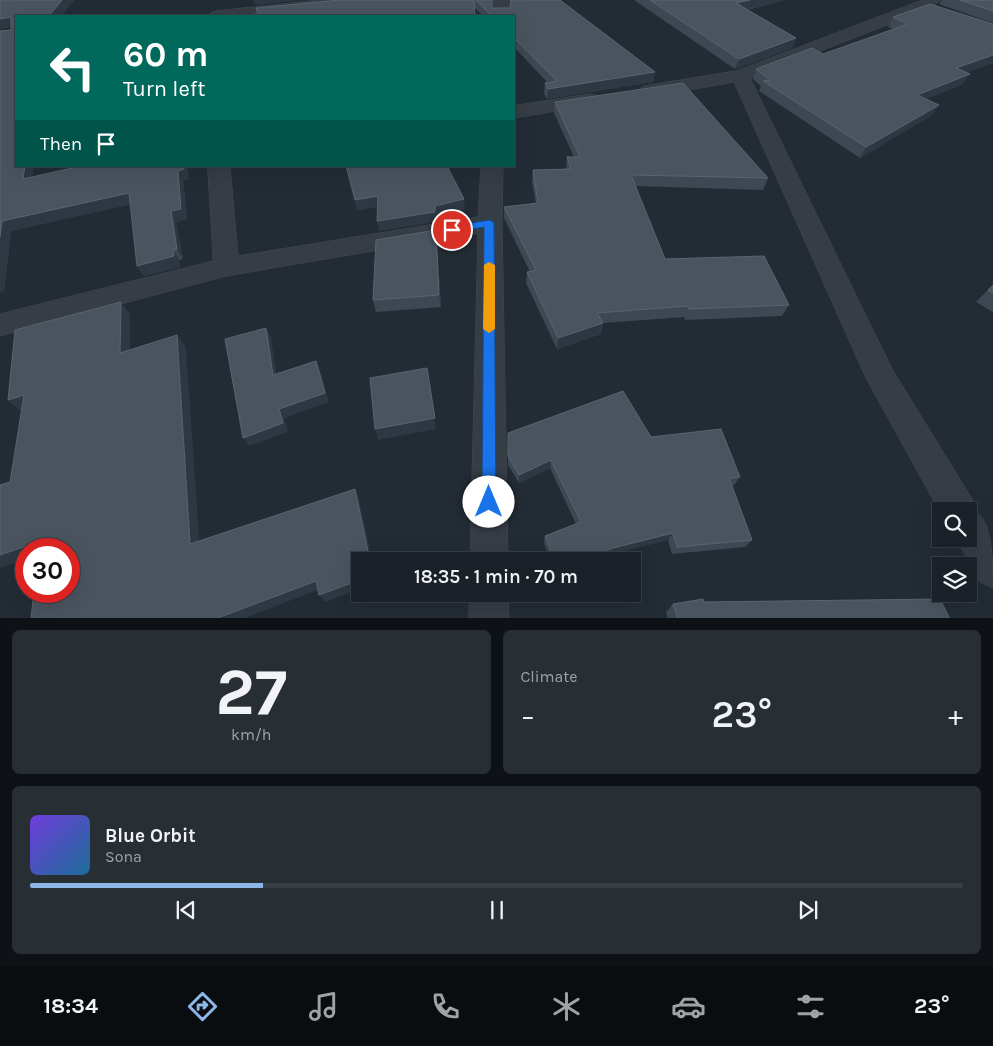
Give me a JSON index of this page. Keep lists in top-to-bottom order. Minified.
{"page":{"turn":["60 m","Turn left"],"then":"Then","limit":"30","trip":"18:35 · 1 min · 70 m","tile":[["27","km/h"],"Climate"],"heat":["−","23°","+"],"song":["Blue Orbit","Sona"],"tabs":["18:34","23°"]}}
